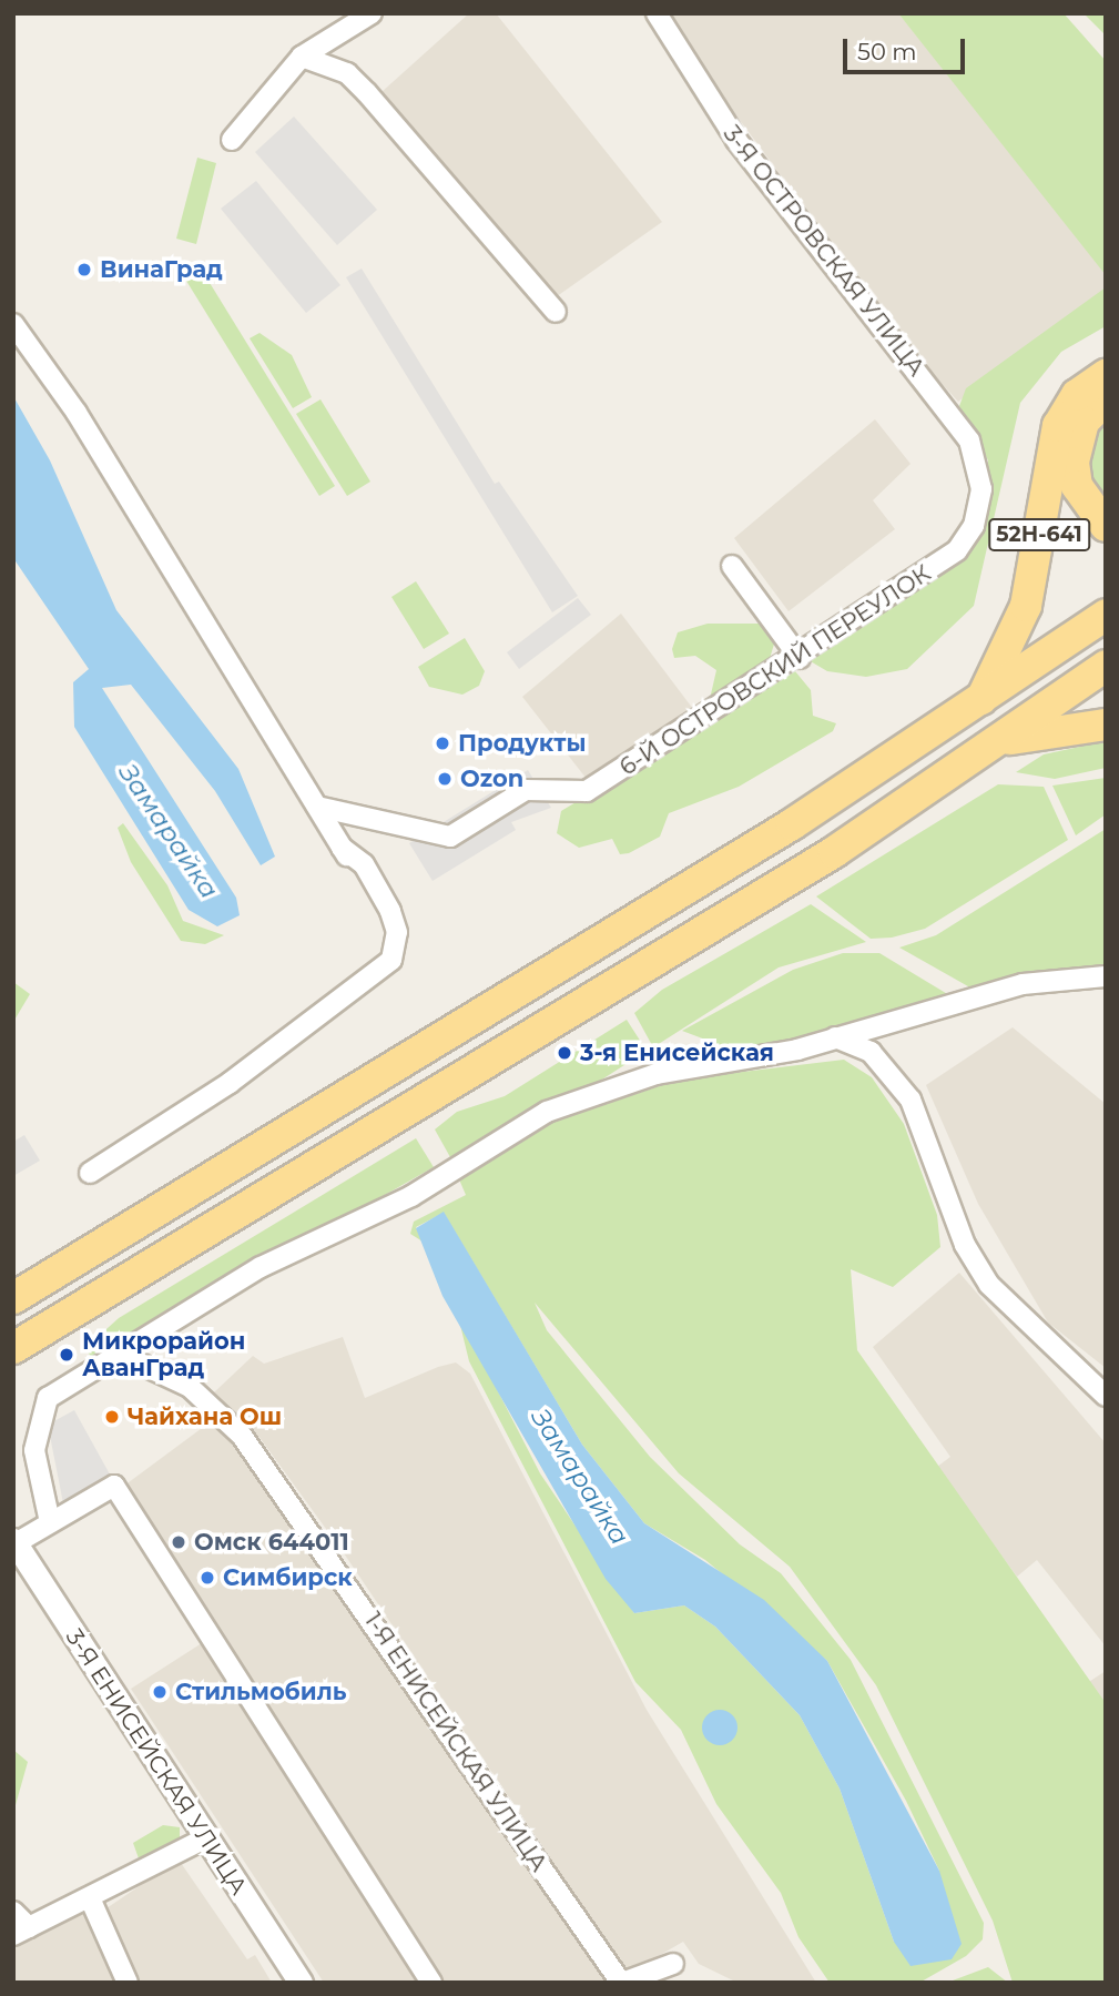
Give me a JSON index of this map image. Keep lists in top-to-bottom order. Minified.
{"streets":{"main road":["52Н-641"],"street":["3-Я ОСТРОВСКАЯ УЛИЦА","6-Й ОСТРОВСКИЙ ПЕРЕУЛОК","1-Я ЕНИСЕЙСКАЯ УЛИЦА","3-Я ЕНИСЕЙСКАЯ УЛИЦА"]},"crossings":[["3-Я ОСТРОВСКАЯ УЛИЦА","6-Й ОСТРОВСКИЙ ПЕРЕУЛОК"]],"water":["Замарайка"],"places":["ВинаГрад","Продукты","Ozon","3-я Енисейская","Микрорайон АванГрад","Чайхана Ош","Омск 644011","Симбирск","Стильмобиль"],"scale_bar":"50 m"}
